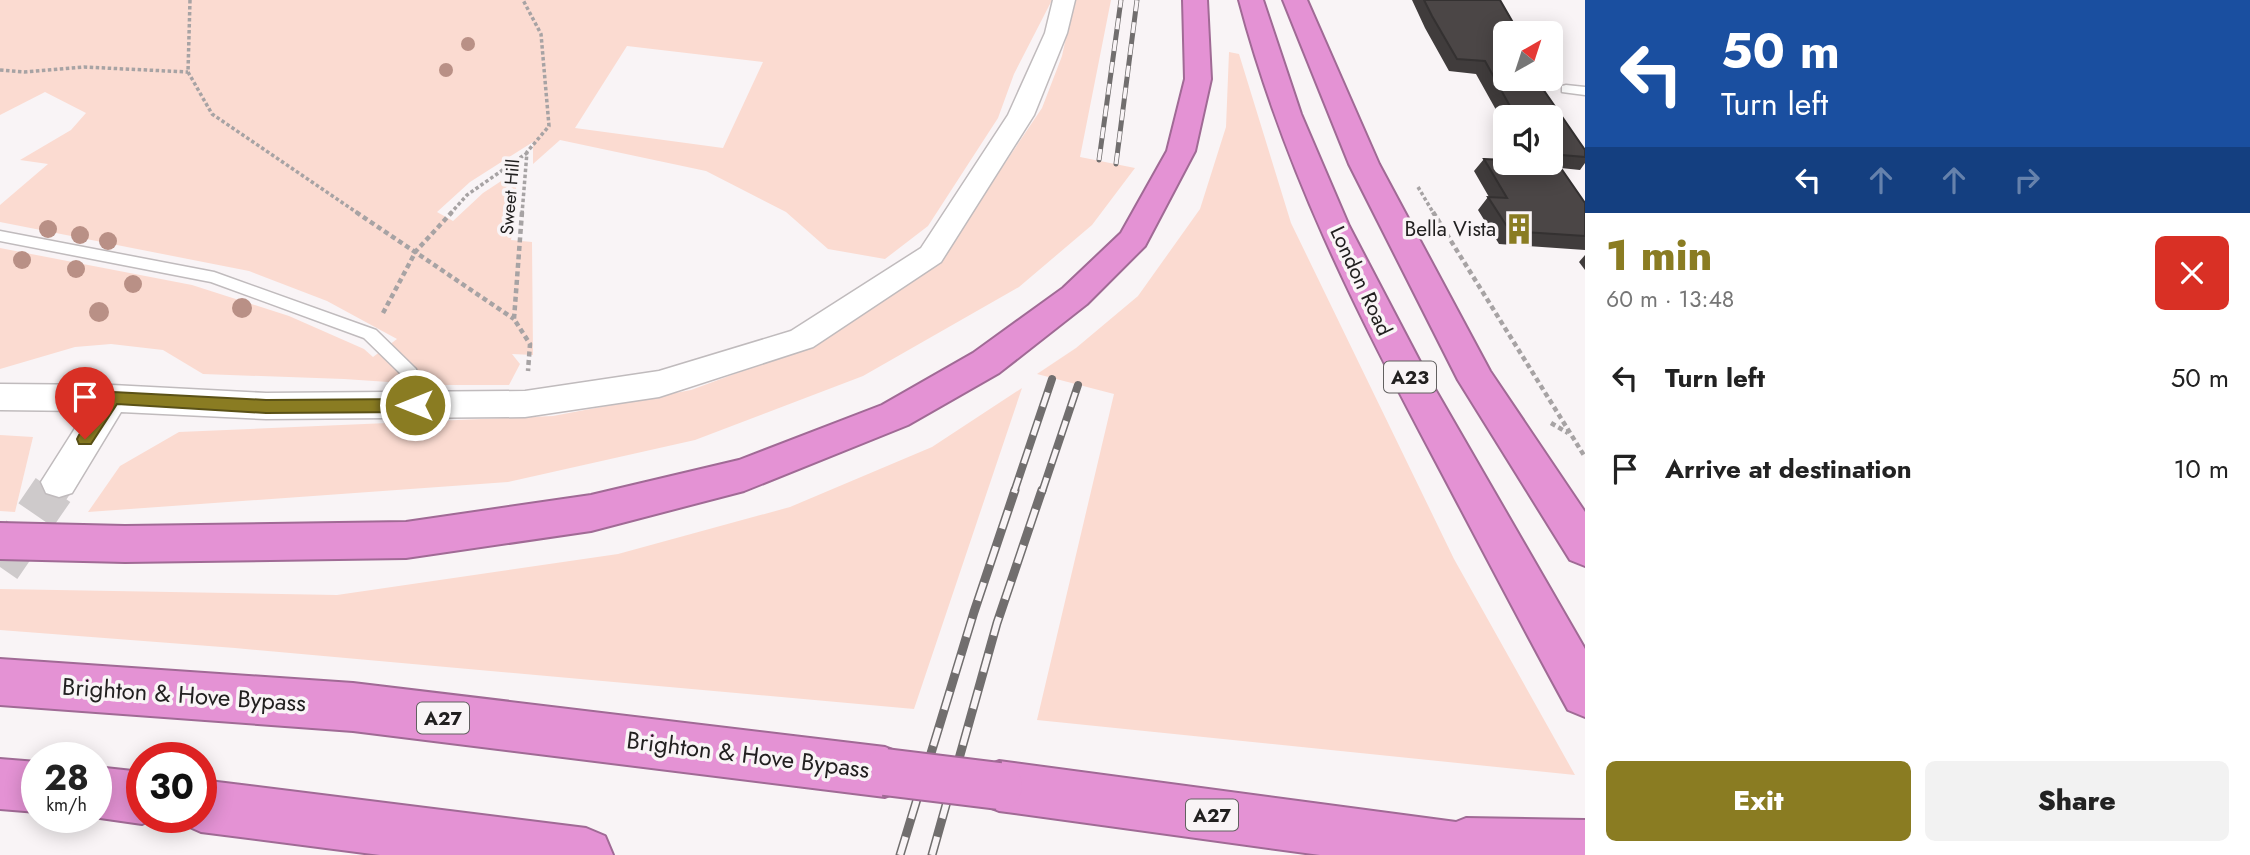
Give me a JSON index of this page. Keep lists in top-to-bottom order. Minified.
{"streets":{"highway":["London Road","A23","Brighton & Hove Bypass","A27"],"path":["Sweet Hill"]},"crossings":[["Brighton & Hove Bypass","A27"]],"places":{"building":["Bella Vista"]},"north":"top right","page":{"turn":["50 m","Turn left"],"heading":["1 min","60 m · 13:48"],"list":[{"name":"Turn left","value":"50 m"},{"name":"Arrive at destination","value":"10 m"}],"speed":"28 km/h","limit":"30","buttons":["Exit","Share"]}}
